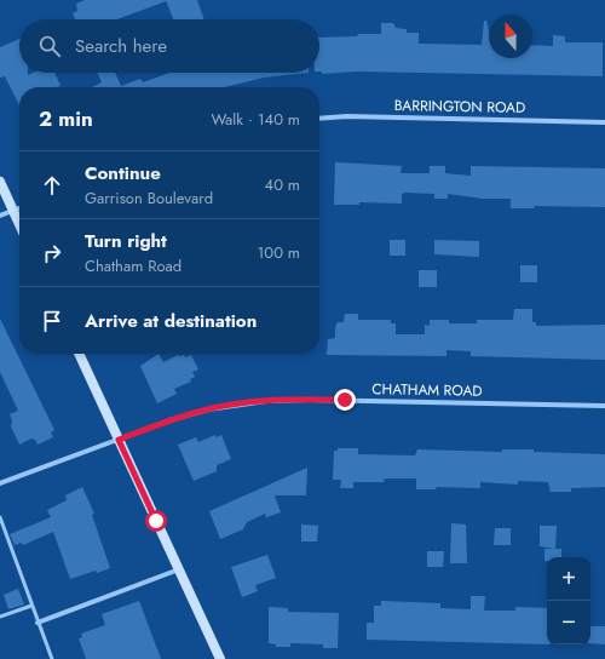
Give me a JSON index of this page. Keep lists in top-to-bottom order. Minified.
{"streets":{"street":["BARRINGTON ROAD","CHATHAM ROAD"]},"north":"top","page":{"search":"Search here","heading":["2 min","Walk · 140 m"],"list":[["Continue","Garrison Boulevard","40 m"],["Turn right","Chatham Road","100 m"],"Arrive at destination"],"map_buttons":["+","−"]}}
